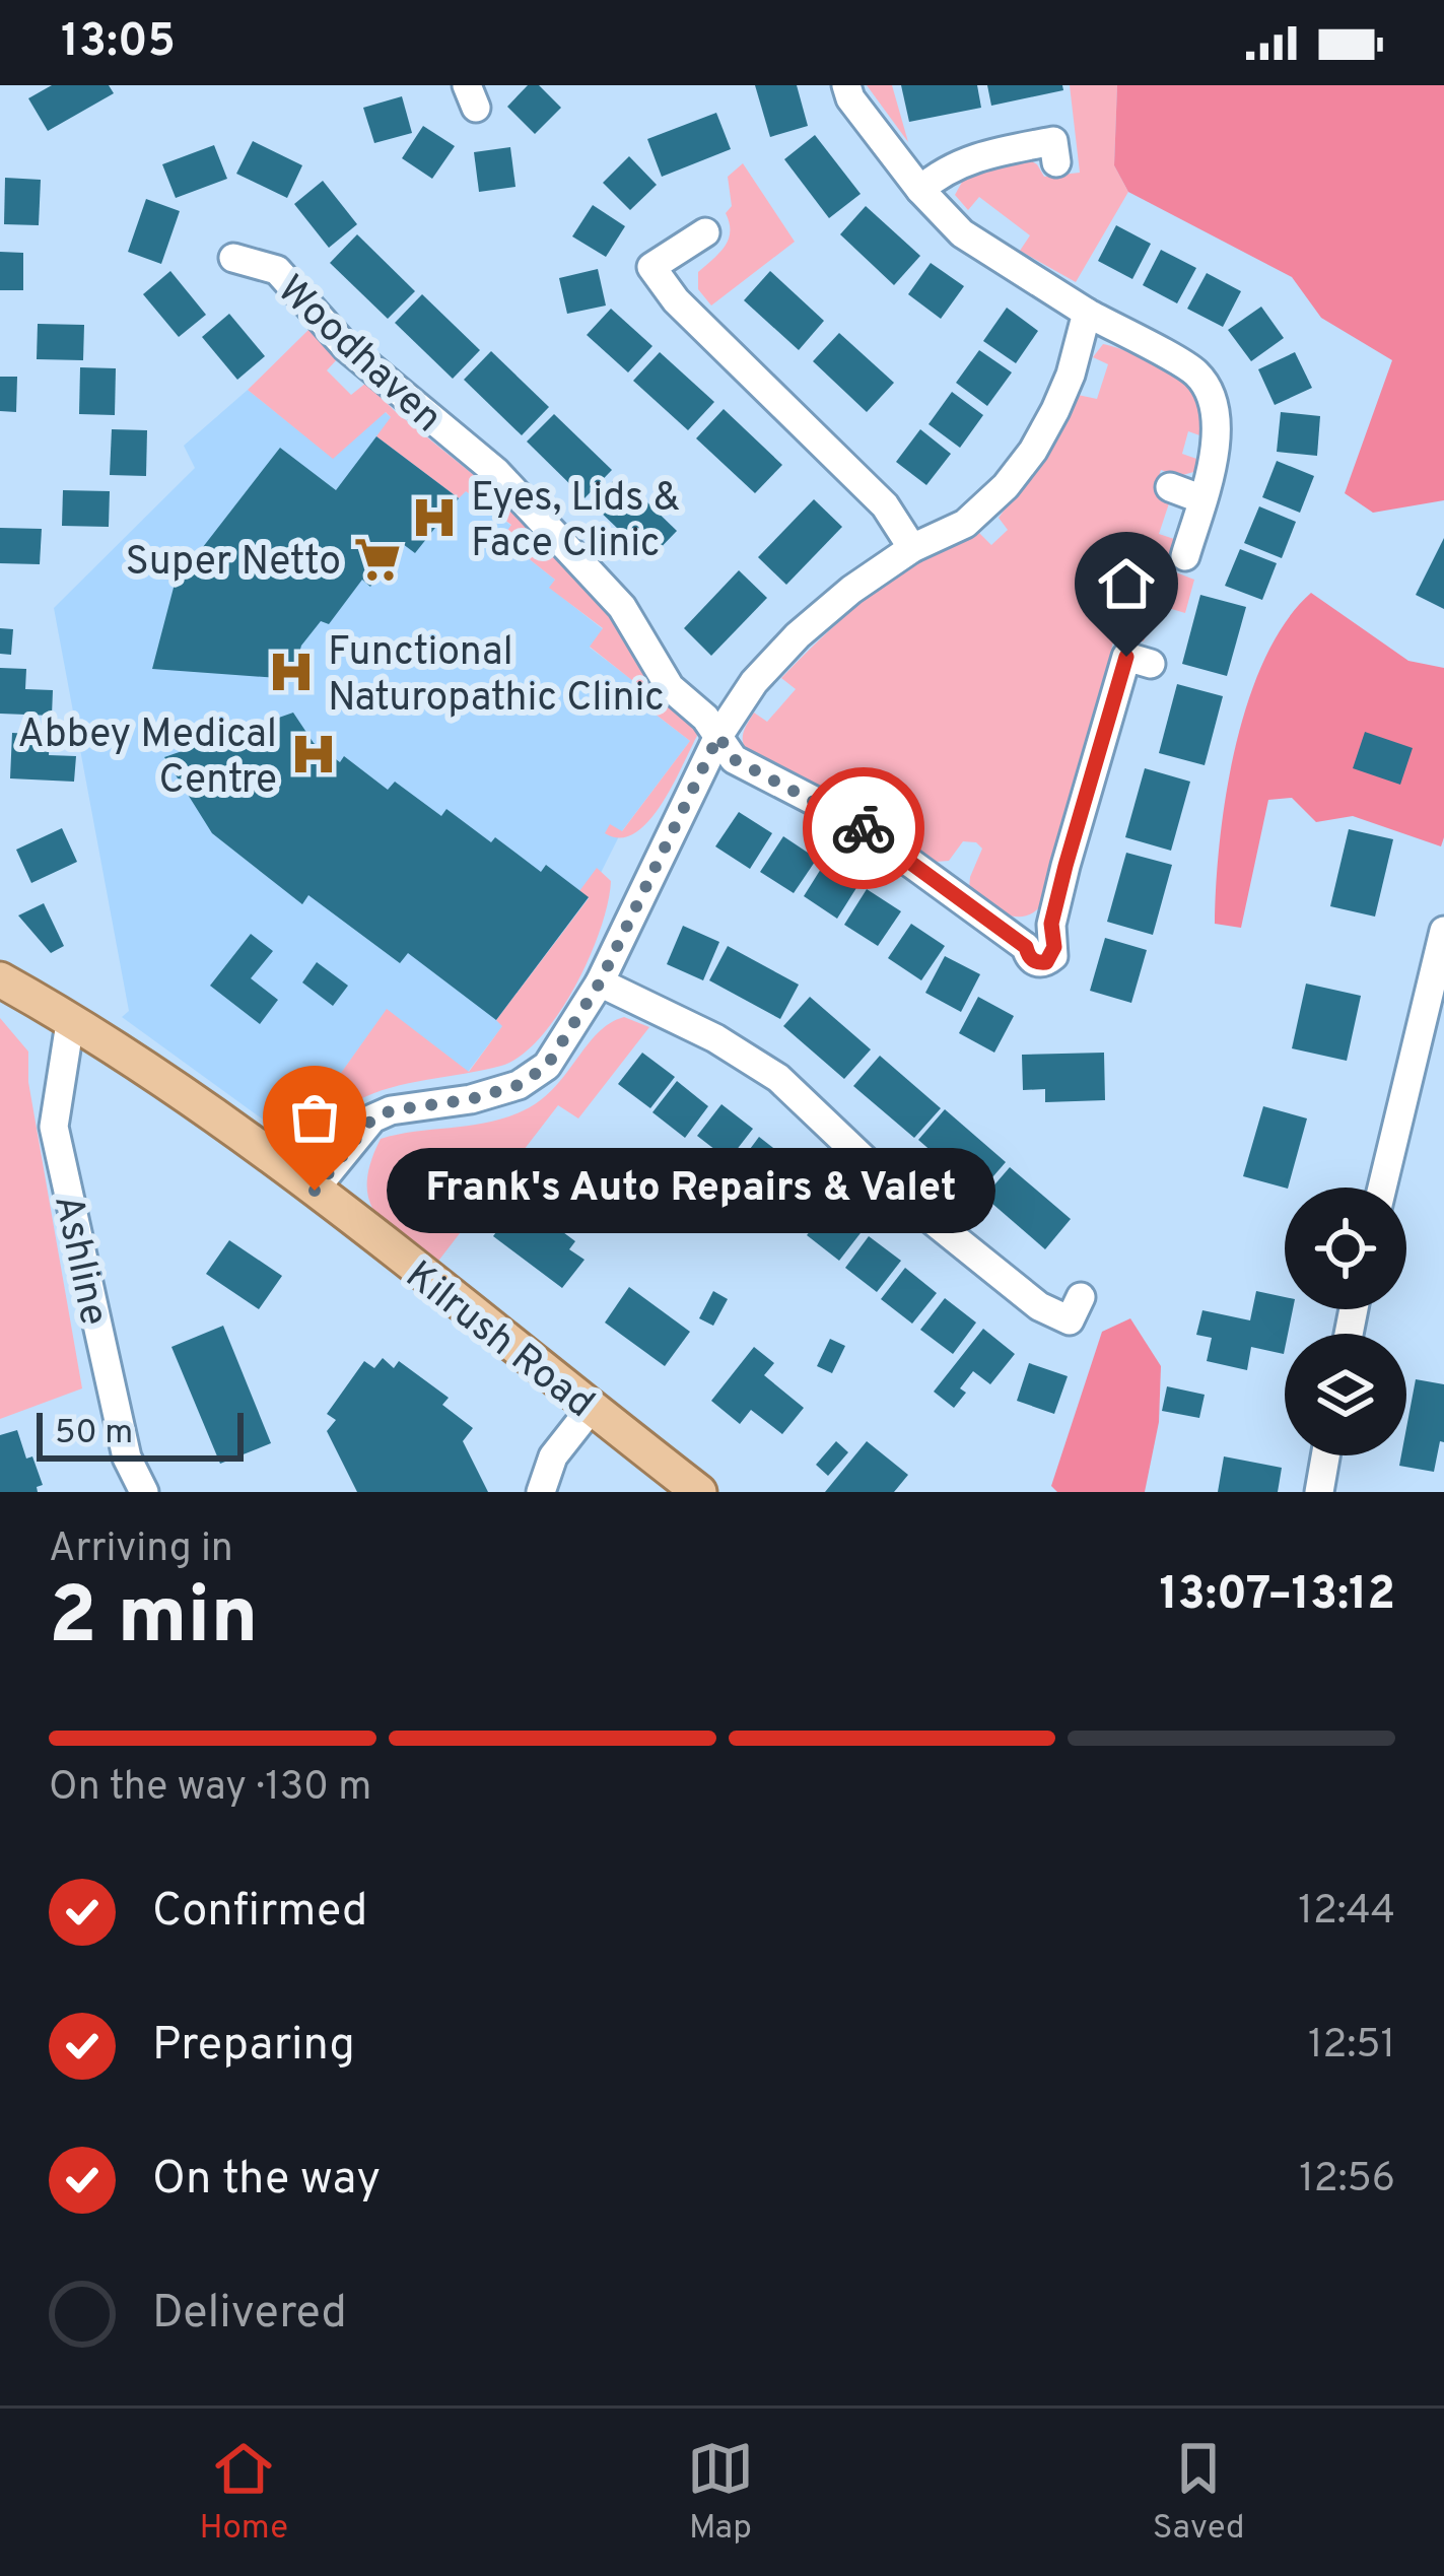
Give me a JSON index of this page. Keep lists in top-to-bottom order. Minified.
{"streets":{"main road":["Kilrush Road"],"street":["Woodhaven","Ashline"]},"crossings":[["Ashline","Kilrush Road"]],"places":{"hospital":["Eyes, Lids & Face Clinic","Functional Naturopathic Clinic","Abbey Medical Centre"],"supermarket":["Super Netto"],"other":["Frank's Auto Repairs & Valet"]},"scale_bar":"50 m","page":{"status":"13:05","bubble":"Frank's Auto Repairs & Valet","scale":"50 m","heading":["2 min","Arriving in","13:07–13:12"],"bar":"On the way · 130 m","list":[["Confirmed","12:44"],["Preparing","12:51"],["On the way","12:56"],"Delivered"],"tabs":["Home","Map","Saved"]}}
